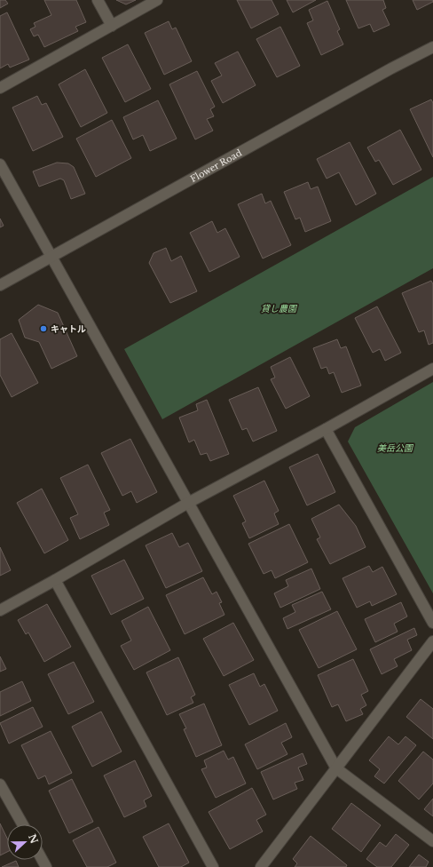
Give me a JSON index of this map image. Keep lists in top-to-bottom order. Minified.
{"streets":{"street":["Flower Road"]},"parks":["貸し農園","美岳公園"],"places":["キャトル"],"north":"right"}
